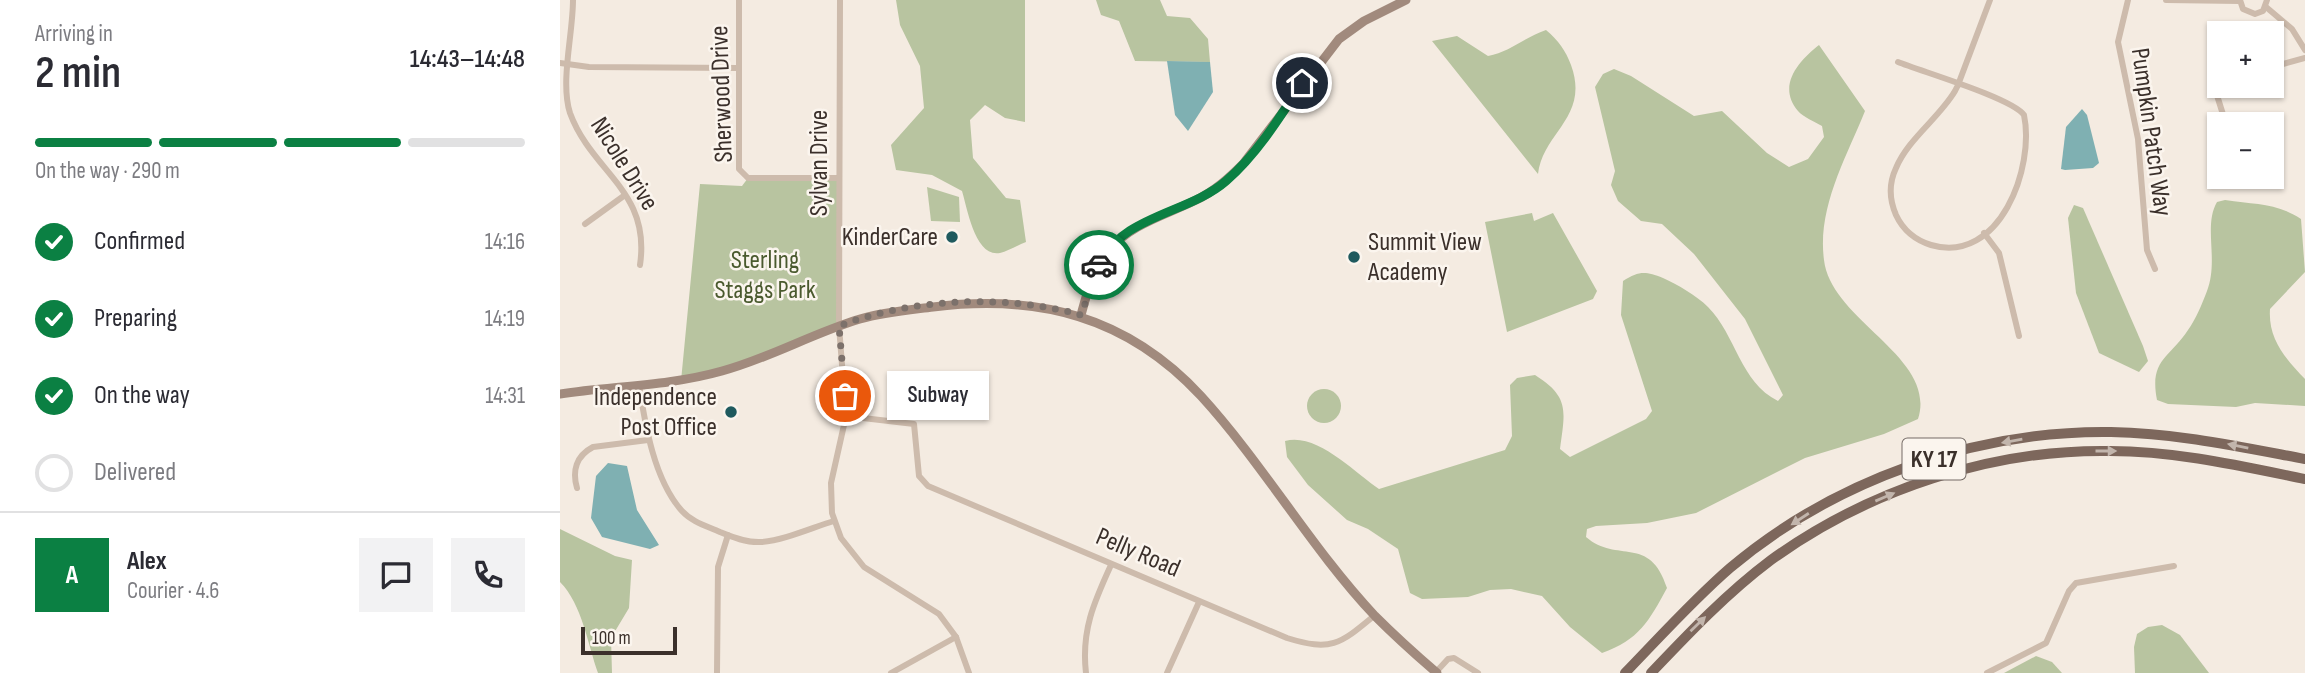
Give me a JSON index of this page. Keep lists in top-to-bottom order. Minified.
{"streets":{"main road":["KY 17"],"street":["Sherwood Drive","Pumpkin Patch Way","Sylvan Drive","Nicole Drive","Pelly Road"]},"crossings":[["Sherwood Drive","Sylvan Drive"],["Sylvan Drive","Pelly Road"]],"parks":["Sterling Staggs Park"],"places":["KinderCare","Summit View Academy","Subway","Independence Post Office"],"scale_bar":"100 m","page":{"heading":["2 min","Arriving in","14:43–14:48"],"panel":["Alex","Courier · 4.6"],"map_buttons":["+","−"],"bar":"On the way · 290 m","list":[["Confirmed","14:16"],["Preparing","14:19"],["On the way","14:31"],"Delivered"],"bubble":"Subway","round":"A","scale":"100 m"}}
